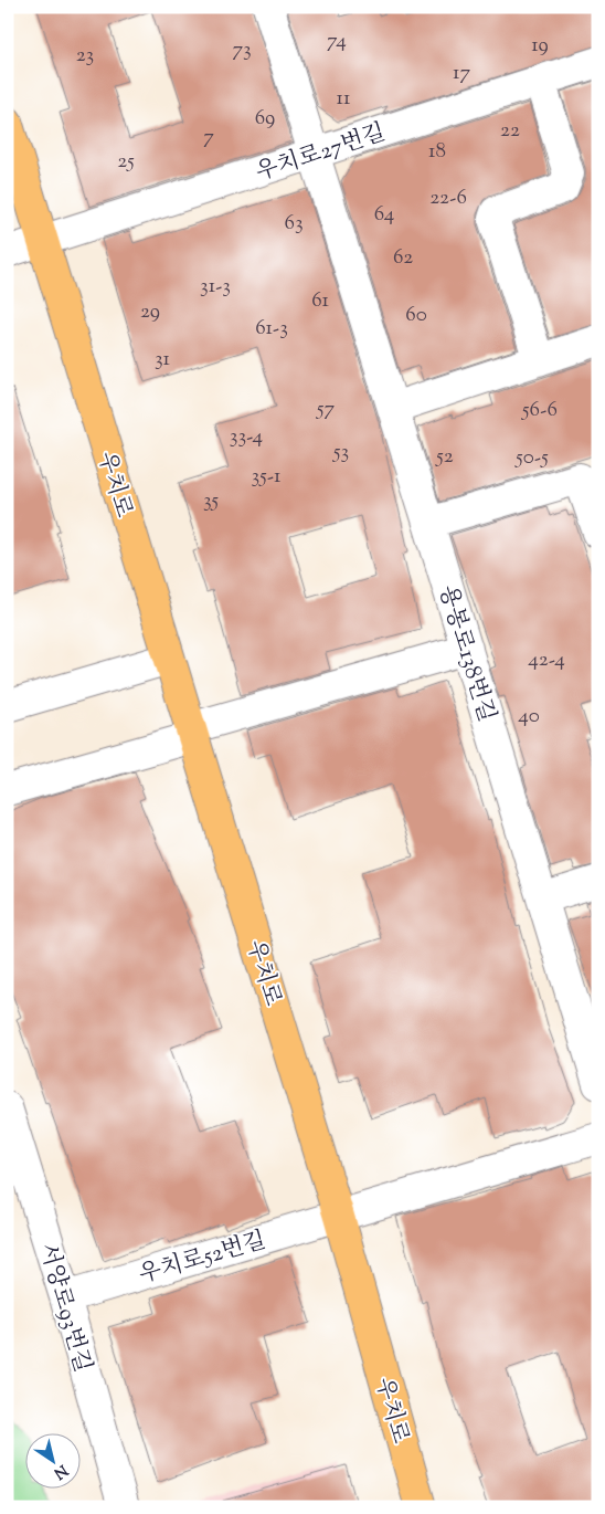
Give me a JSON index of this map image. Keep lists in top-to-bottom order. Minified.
{"streets":{"main road":["우치로"],"street":["우치로27번길","용봉로138번길","우치로52번길","서양로93번길"]},"crossings":[["우치로27번길","우치로"],["우치로27번길","용봉로138번길"],["우치로","우치로52번길"],["우치로52번길","서양로93번길"]],"house_numbers":["74","19","73","23","17","11","69","22","7","18","25","22-6","64","63","62","31-3","61","29","60","61-3","31","57","56-6","33-4","53","52","50-5","35-1","35","42-4","40"],"north":"bottom right"}
